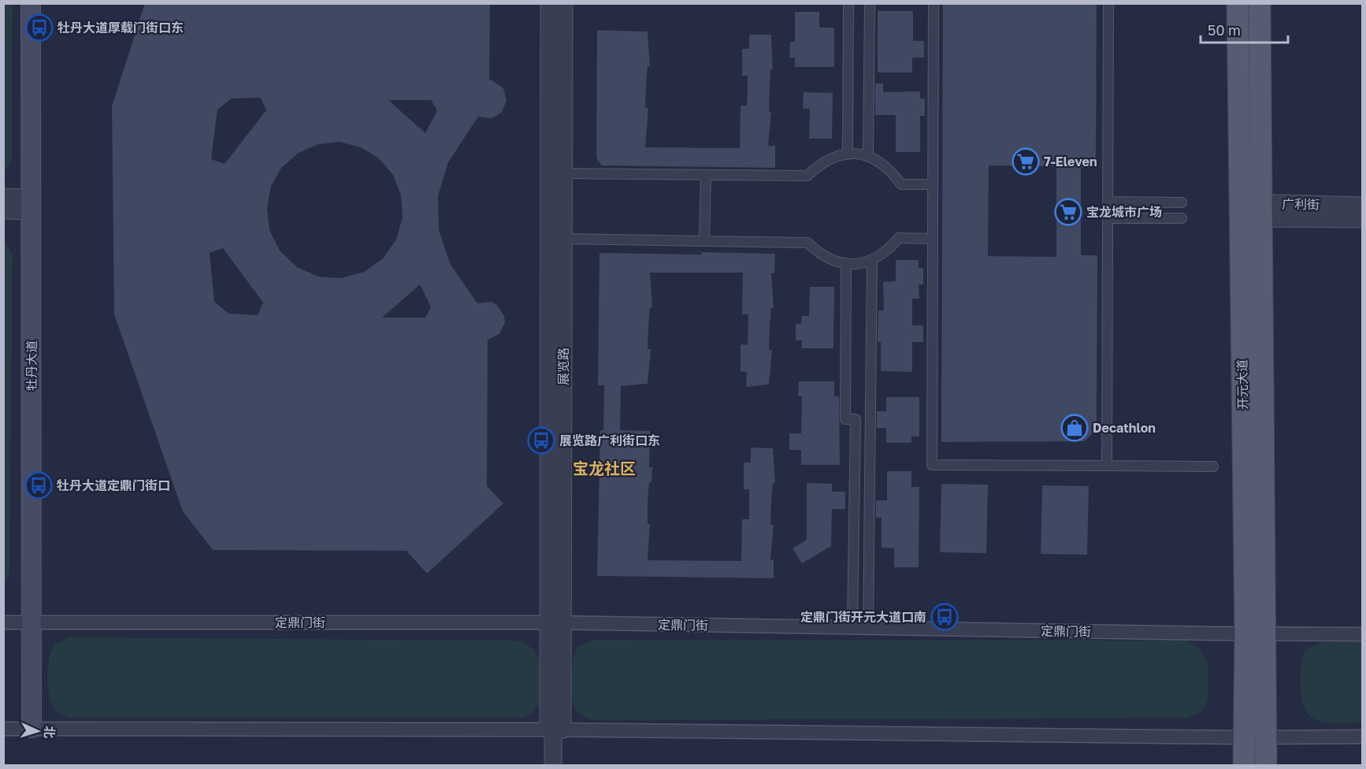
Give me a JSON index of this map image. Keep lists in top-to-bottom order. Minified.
{"streets":{"main road":["牡丹大道","开元大道"],"street":["广利街","展览路","定鼎门街"]},"crossings":[["广利街","开元大道"],["牡丹大道","定鼎门街"],["展览路","定鼎门街"],["开元大道","定鼎门街"]],"districts":["宝龙社区"],"places":{"bus stop":["牡丹大道厚载门街口东","展览路广利街口东","牡丹大道定鼎门街口","定鼎门街开元大道口南"],"supermarket":["7-Eleven","宝龙城市广场"],"shop":["Decathlon"]},"scale_bar":"50 m","north":"right"}
